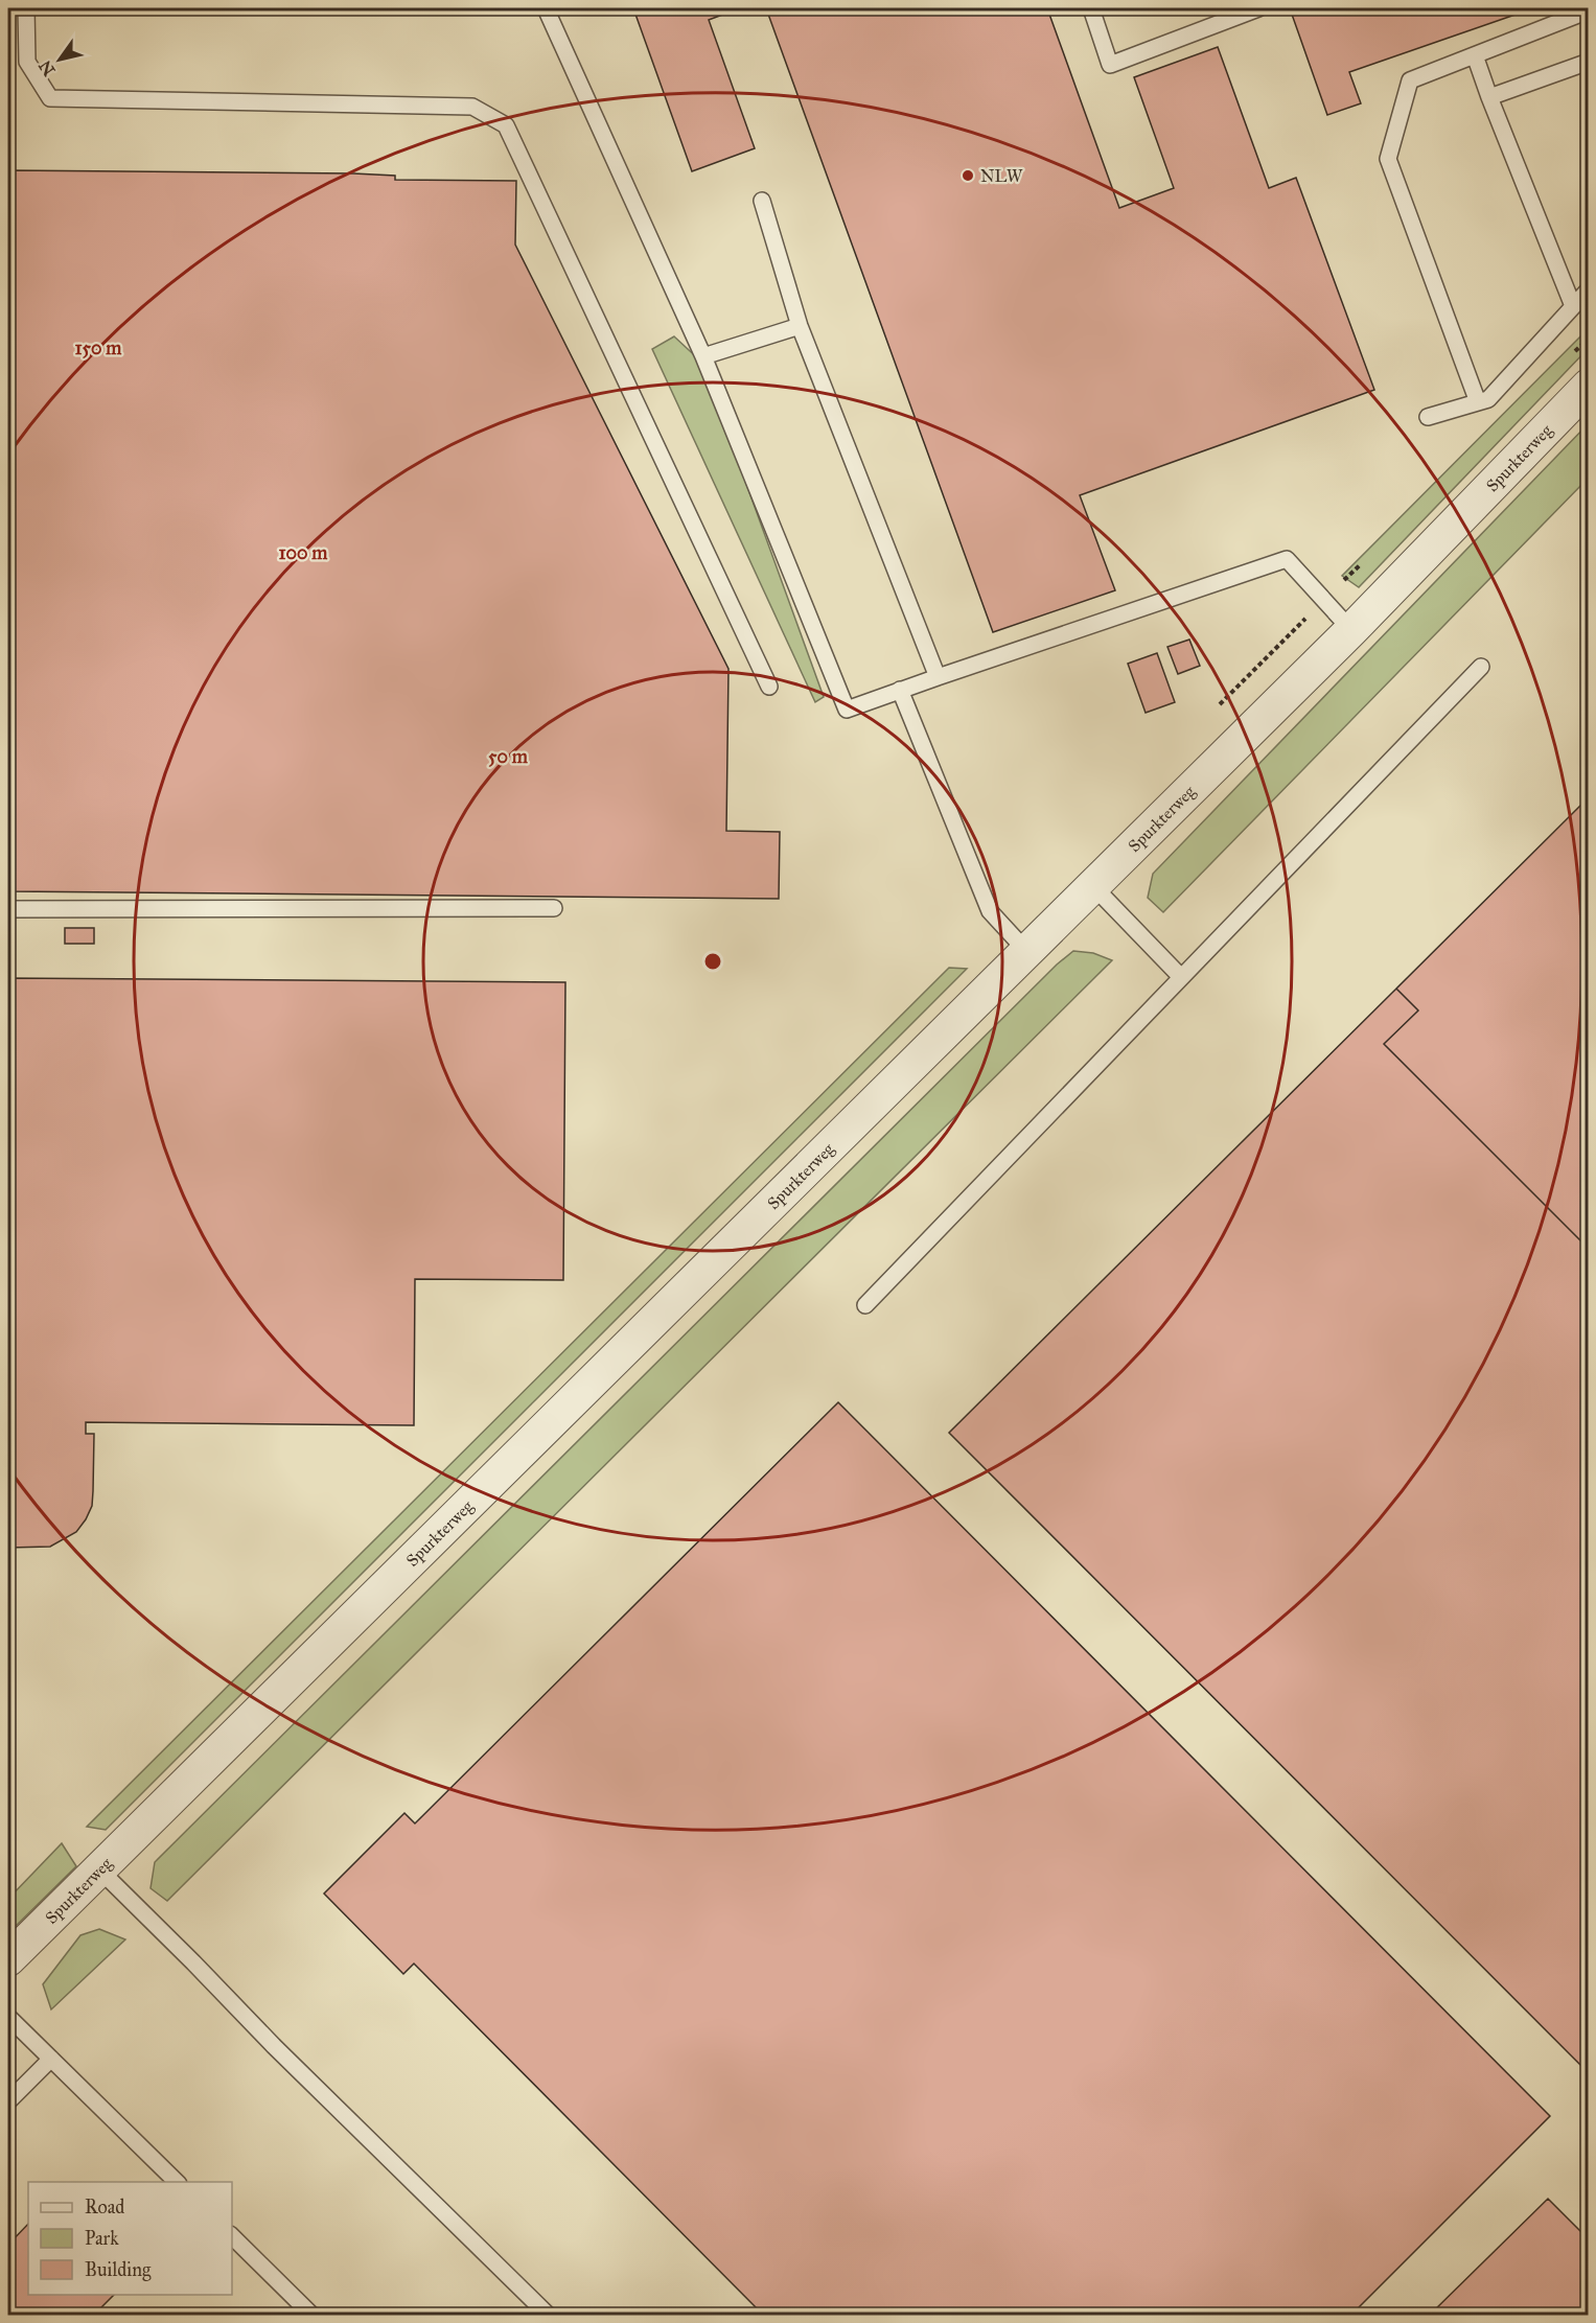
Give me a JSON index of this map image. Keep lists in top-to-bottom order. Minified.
{"streets":{"street":["Spurkterweg"]},"places":["NLW"],"legend":["Road","Park","Building"],"north":"bottom left","rings":["150 m","100 m","50 m"]}
